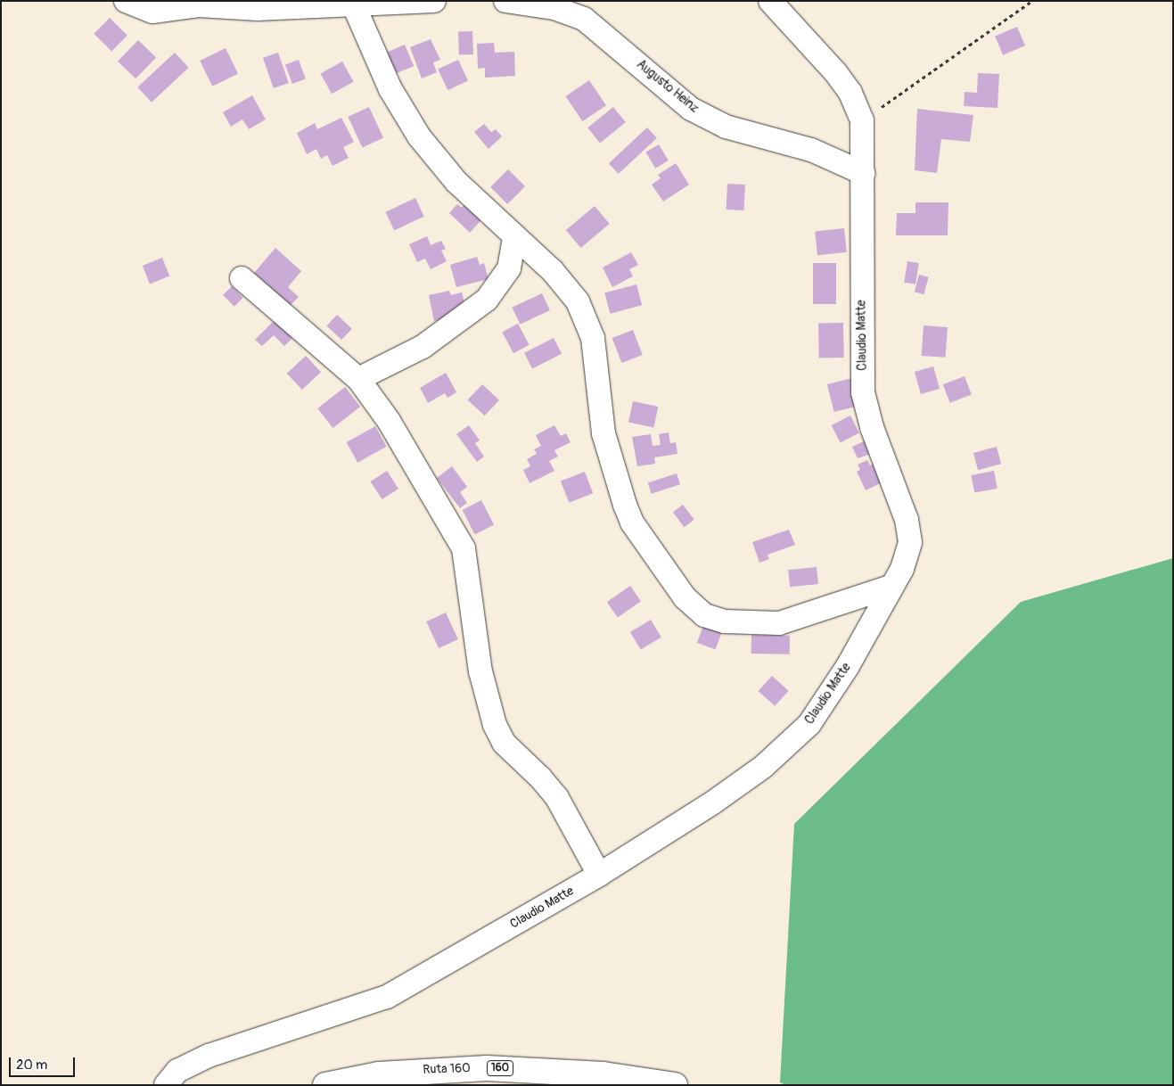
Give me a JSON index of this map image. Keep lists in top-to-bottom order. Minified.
{"streets":{"main road":["160","Ruta 160"],"street":["Augusto Heinz","Claudio Matte"]},"crossings":[["Augusto Heinz","Claudio Matte"]],"scale_bar":"20 m"}
